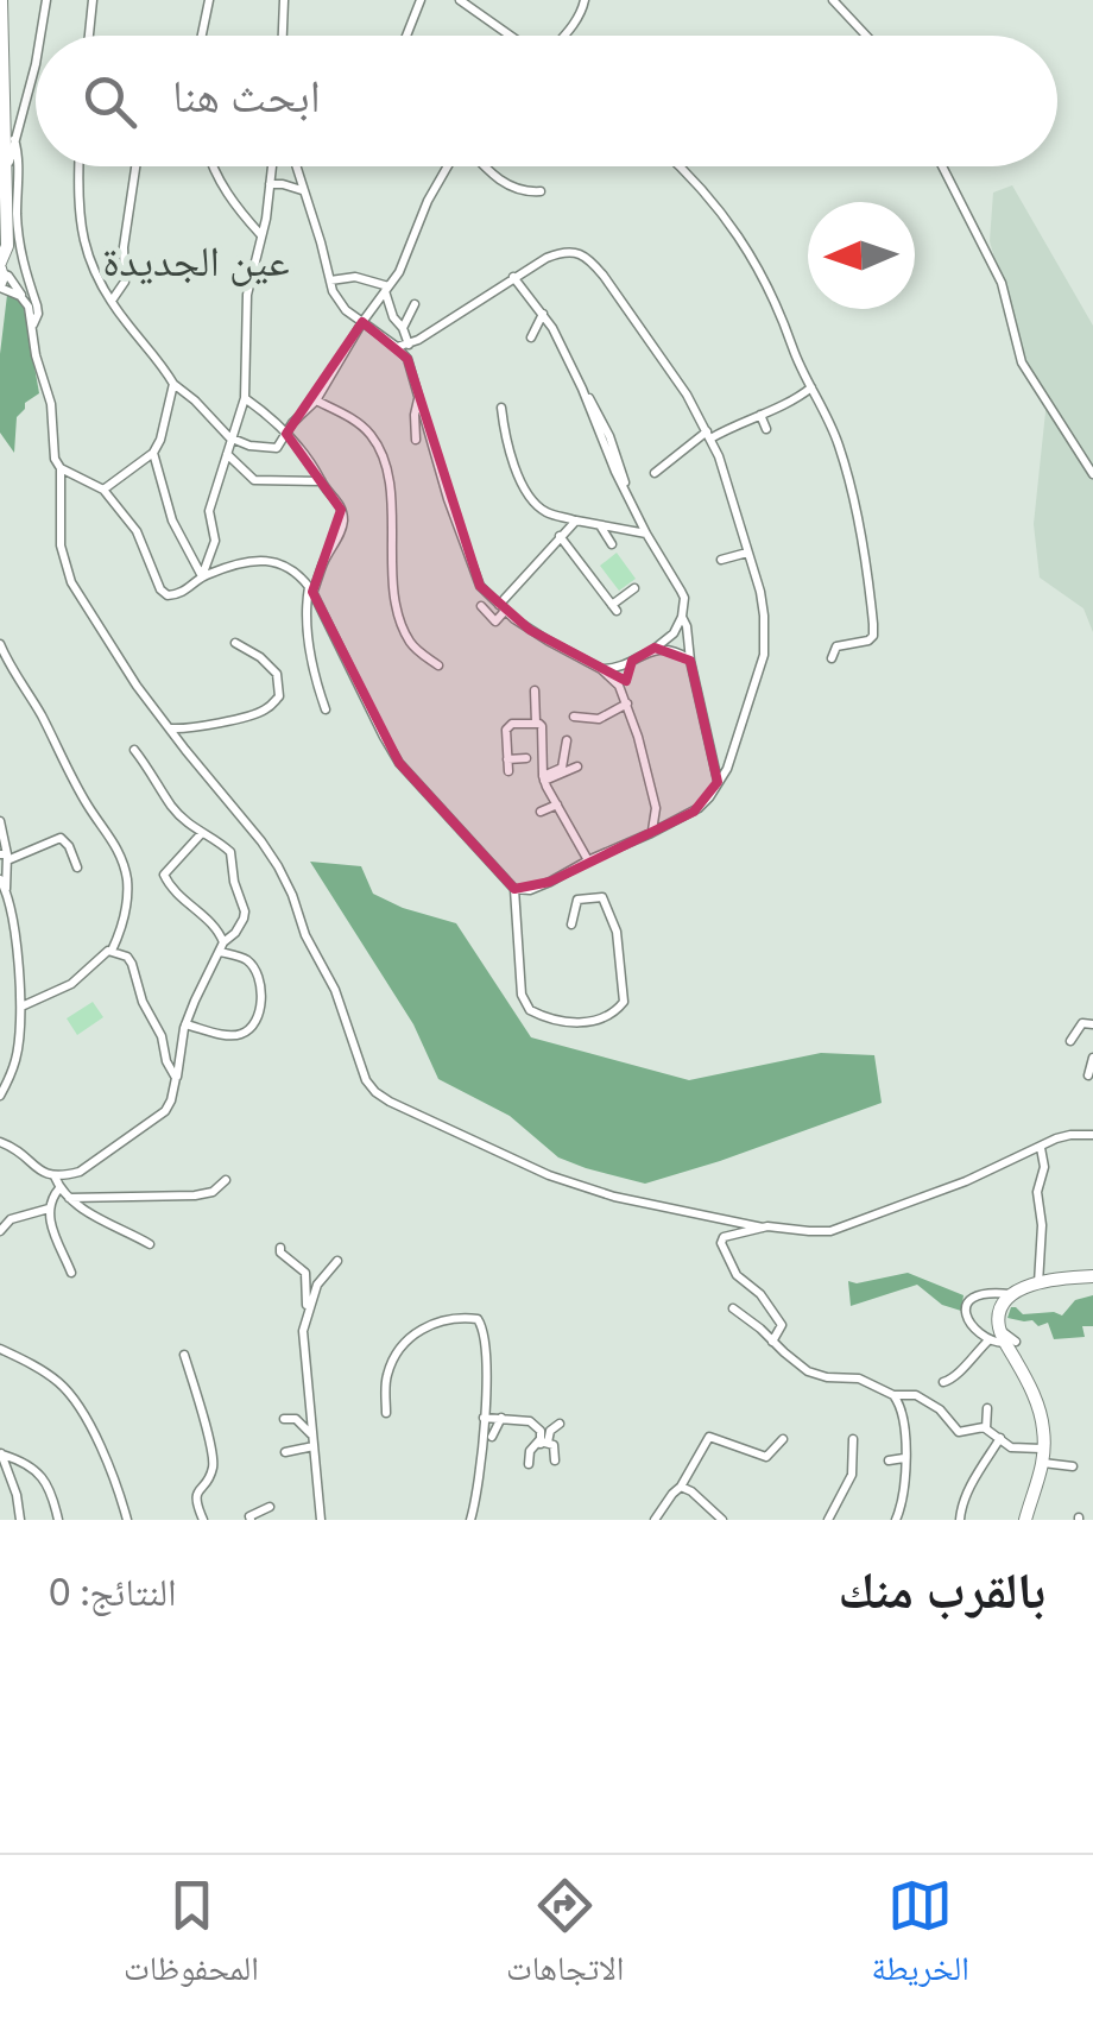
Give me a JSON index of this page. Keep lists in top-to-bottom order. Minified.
{"districts":["عين الجديدة"],"north":"left","page":{"search":"ابحث هنا","heading":["بالقرب منك","النتائج: 0"],"nav":["الخريطة","الاتجاهات","المحفوظات"]}}
